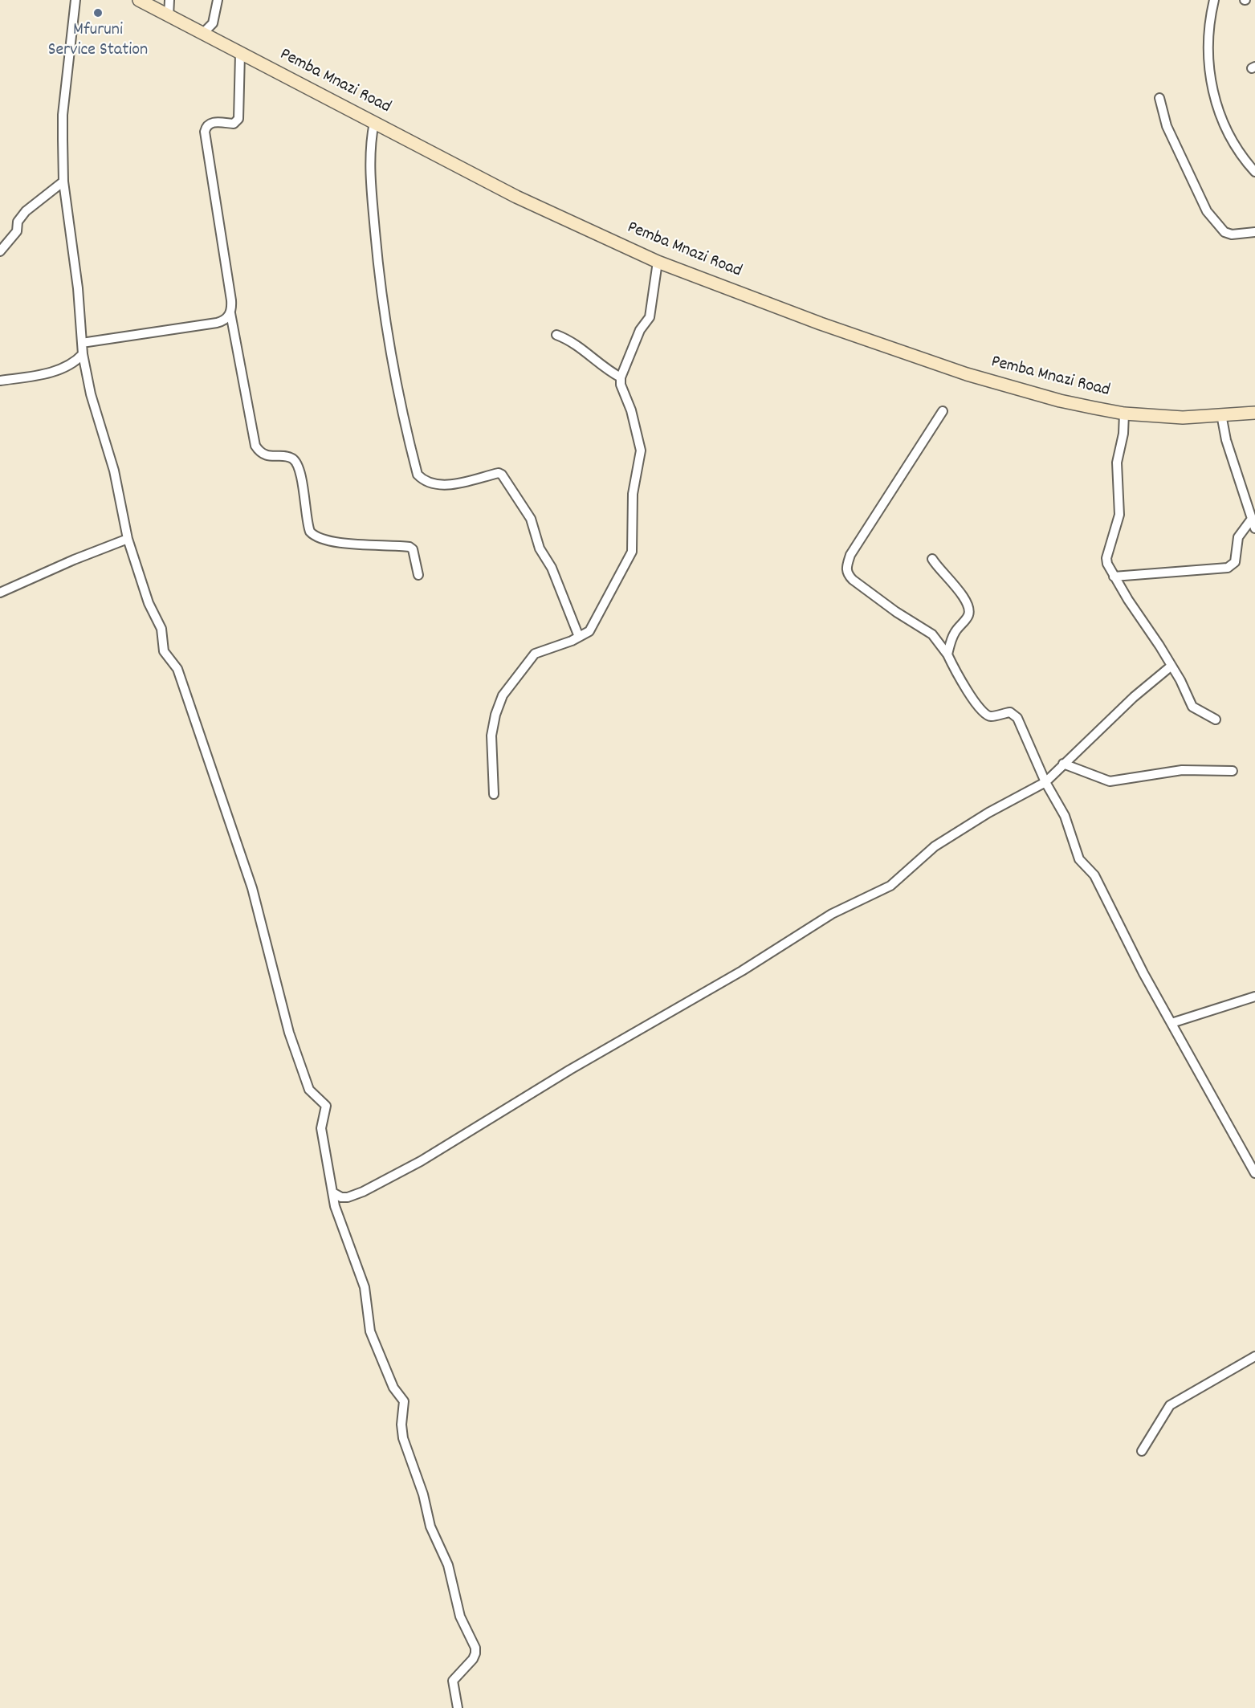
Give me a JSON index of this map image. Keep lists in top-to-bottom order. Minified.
{"streets":{"main road":["Pemba Mnazi Road"]},"places":["Mfuruni Service Station"]}
